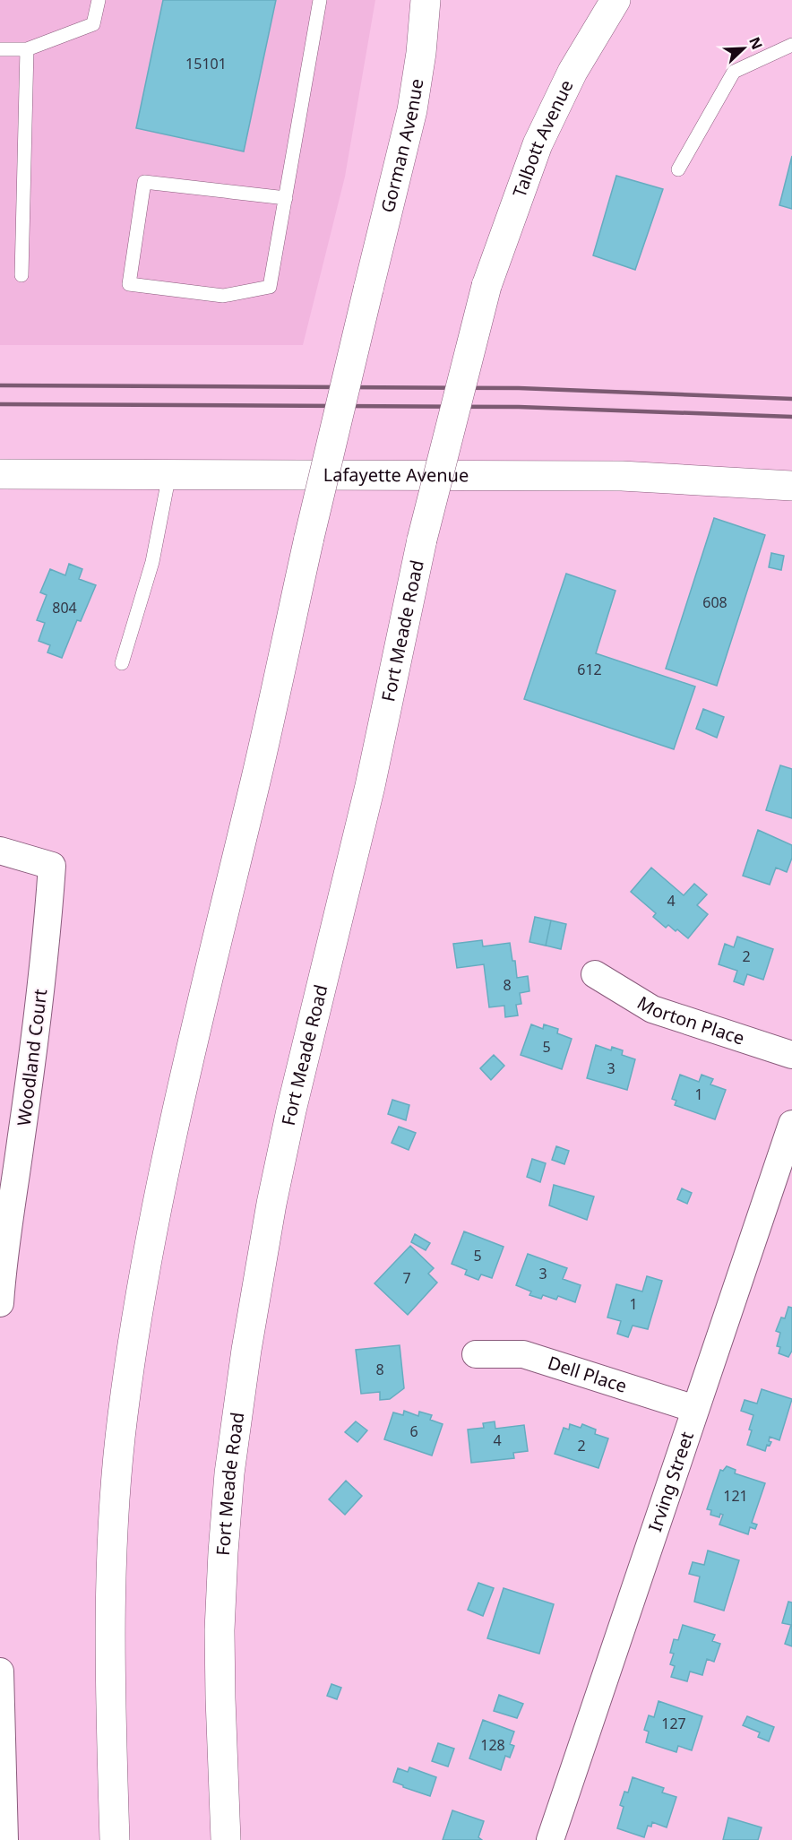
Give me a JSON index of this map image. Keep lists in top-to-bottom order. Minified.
{"streets":{"main road":["Talbott Avenue","Gorman Avenue","Lafayette Avenue","Fort Meade Road"],"street":["Morton Place","Woodland Court","Dell Place","Irving Street"]},"crossings":[["Talbott Avenue","Fort Meade Road"],["Dell Place","Irving Street"]],"house_numbers":["15101","608","804","612","4","2","8","5","3","1","5","3","7","1","8","6","4","2","121","127","128"],"north":"top right"}
